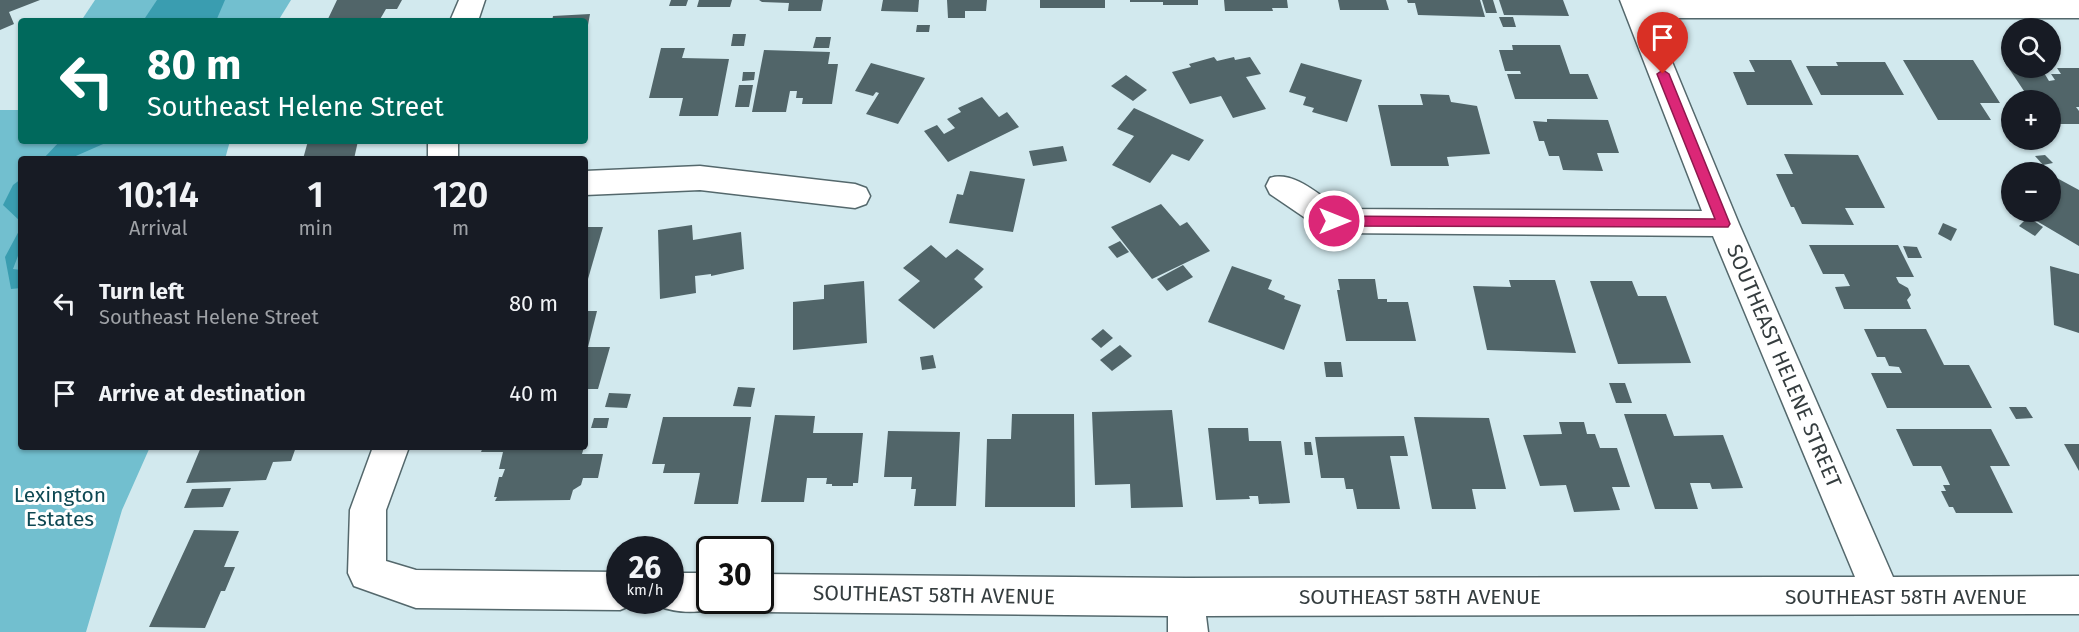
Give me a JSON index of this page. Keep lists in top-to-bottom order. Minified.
{"streets":{"street":["SOUTHEAST HELENE STREET","SOUTHEAST 58TH AVENUE"]},"crossings":[["SOUTHEAST HELENE STREET","SOUTHEAST 58TH AVENUE"]],"parks":["Lexington Estates"],"page":{"map_buttons":["+","−"],"turn":["80 m","Southeast Helene Street"],"eta":["10:14","Arrival","1","min","120","m"],"list":[{"name":"Turn left","note":"Southeast Helene Street","value":"80 m"},{"name":"Arrive at destination","value":"40 m"}],"speed":"26 km/h","limit":"30"}}
